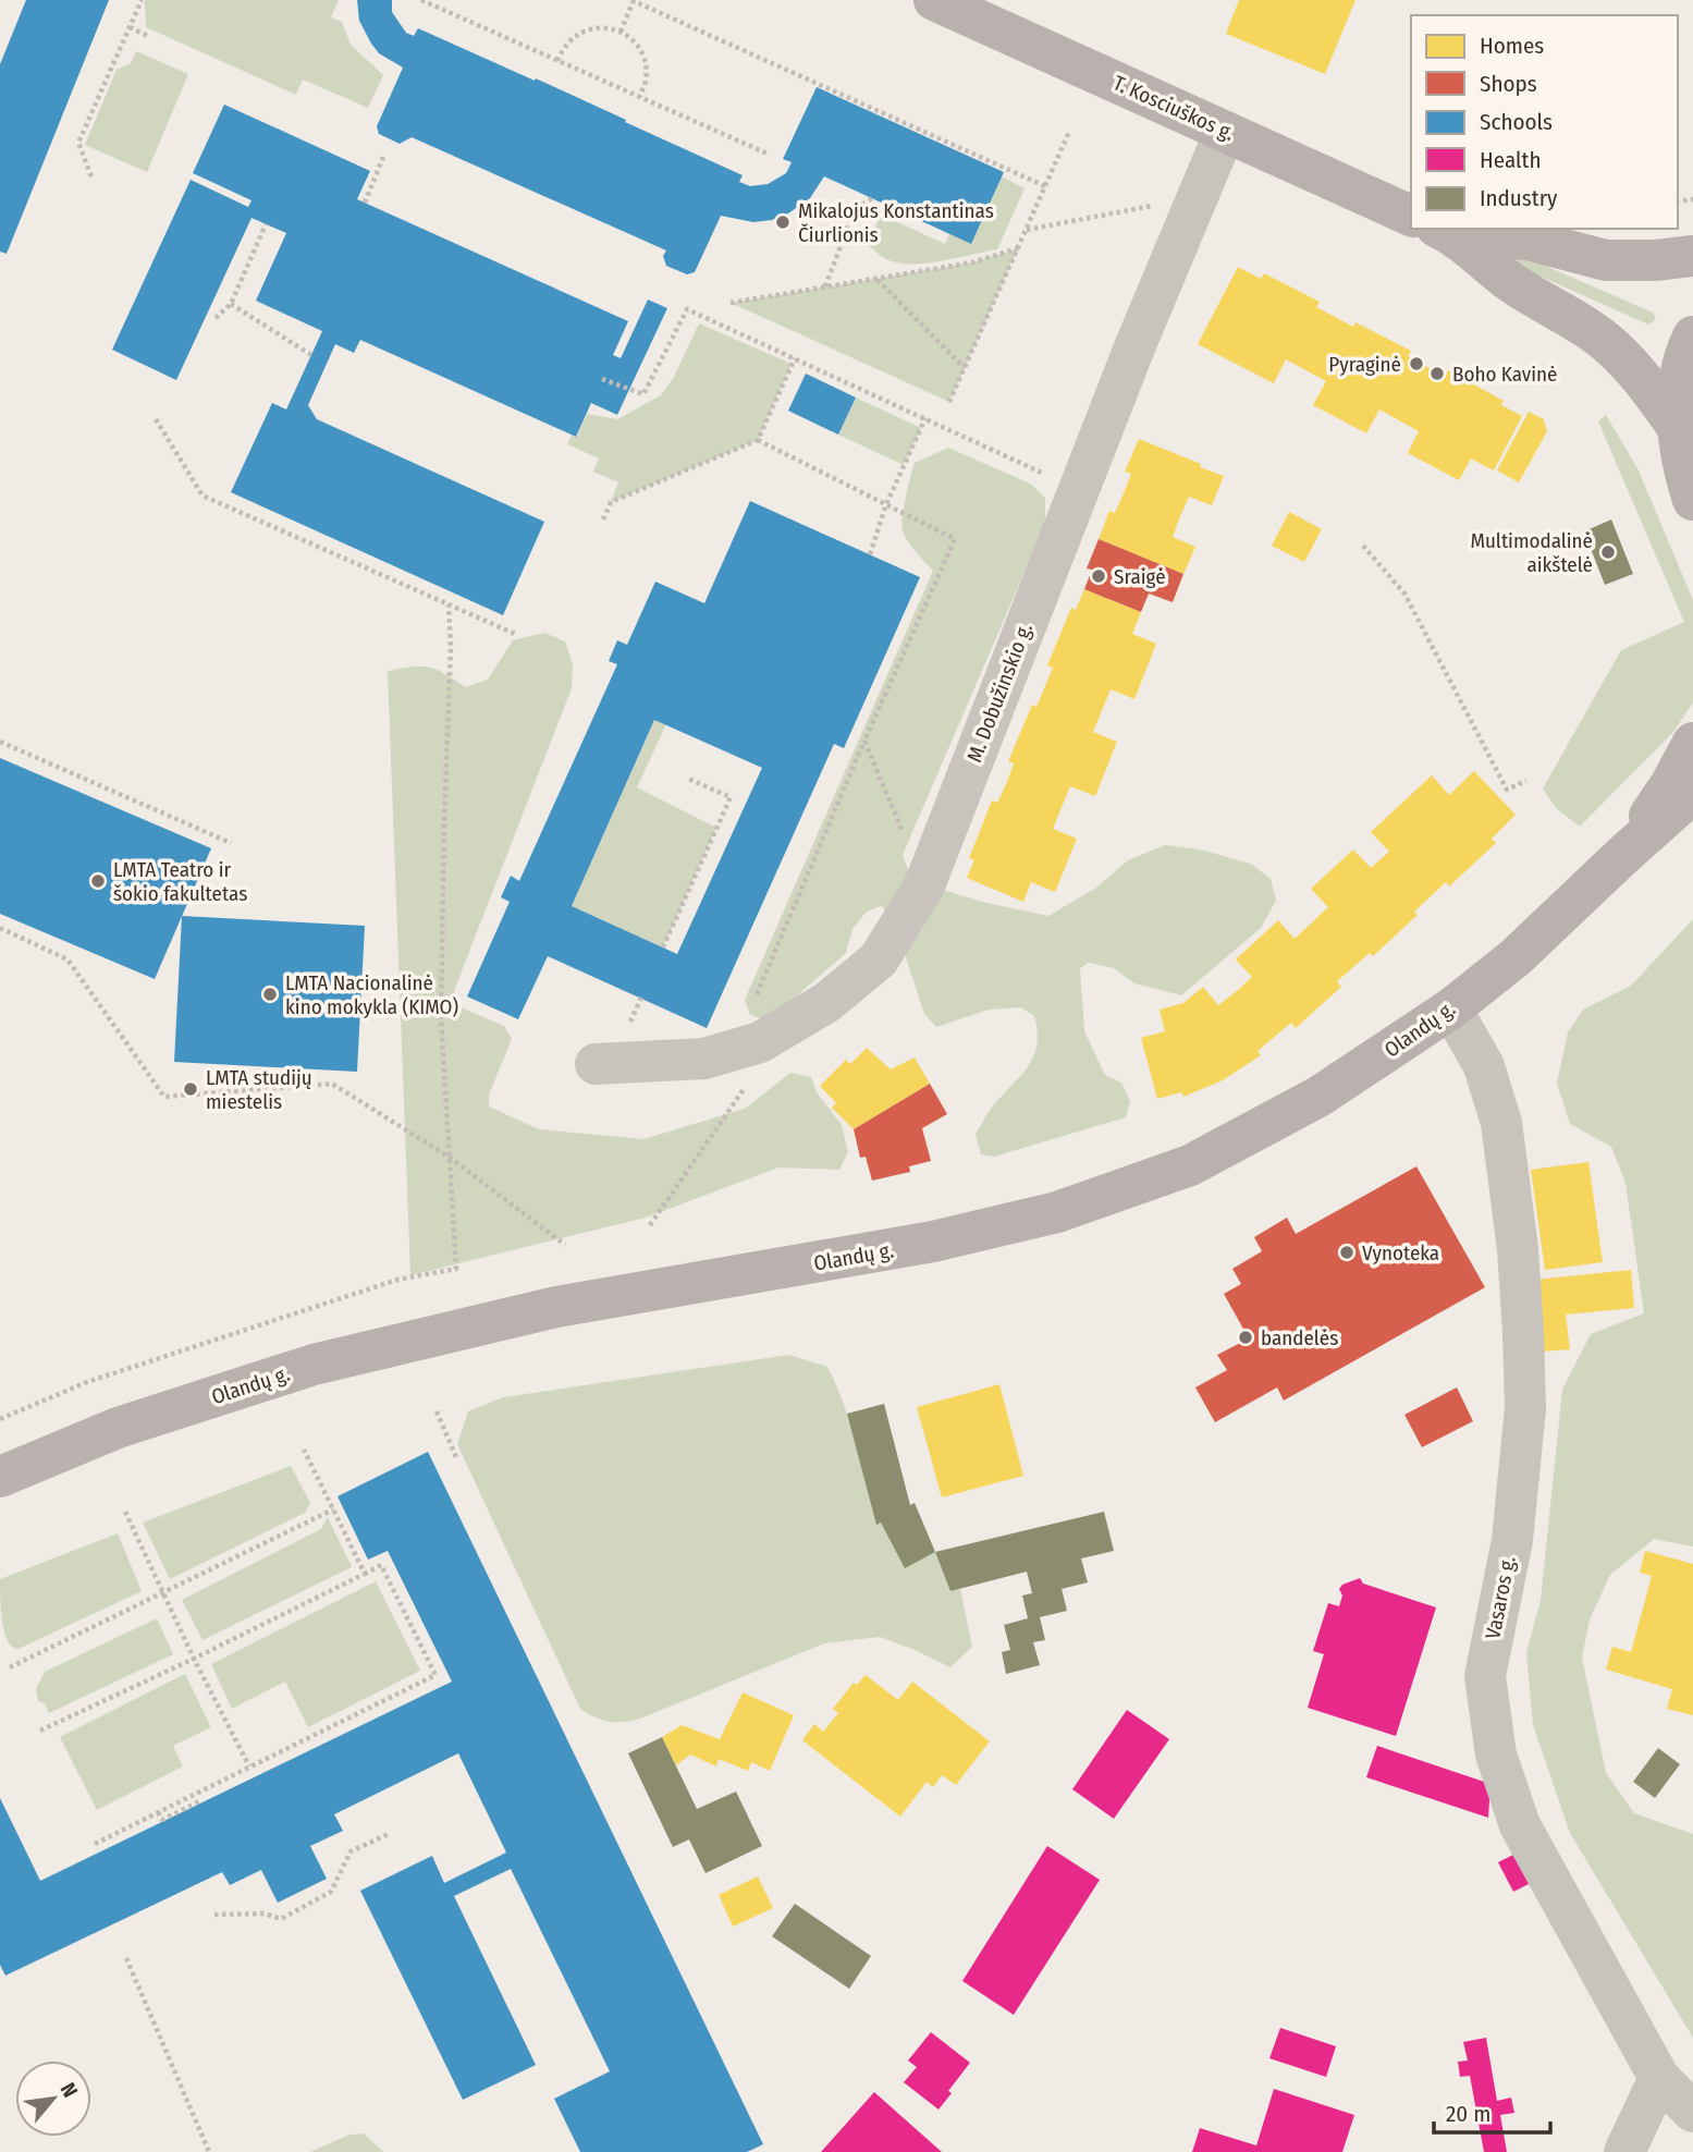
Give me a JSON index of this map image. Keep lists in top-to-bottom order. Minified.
{"streets":{"main road":["T. Kosciuškos g.","Olandų g."],"street":["M. Dobužinskio g.","Vasaros g."]},"crossings":[["T. Kosciuškos g.","M. Dobužinskio g."],["Olandų g.","Vasaros g."]],"places":["Mikalojus Konstantinas Čiurlionis","Pyraginė","Boho Kavinė","Multimodalinė aikštelė","Sraigė","LMTA Teatro ir šokio fakultetas","LMTA Nacionalinė kino mokykla (KIMO)","LMTA studijų miestelis","Vynoteka","bandelės"],"legend":["Homes","Shops","Schools","Health","Industry"],"scale_bar":"20 m","north":"top right"}
